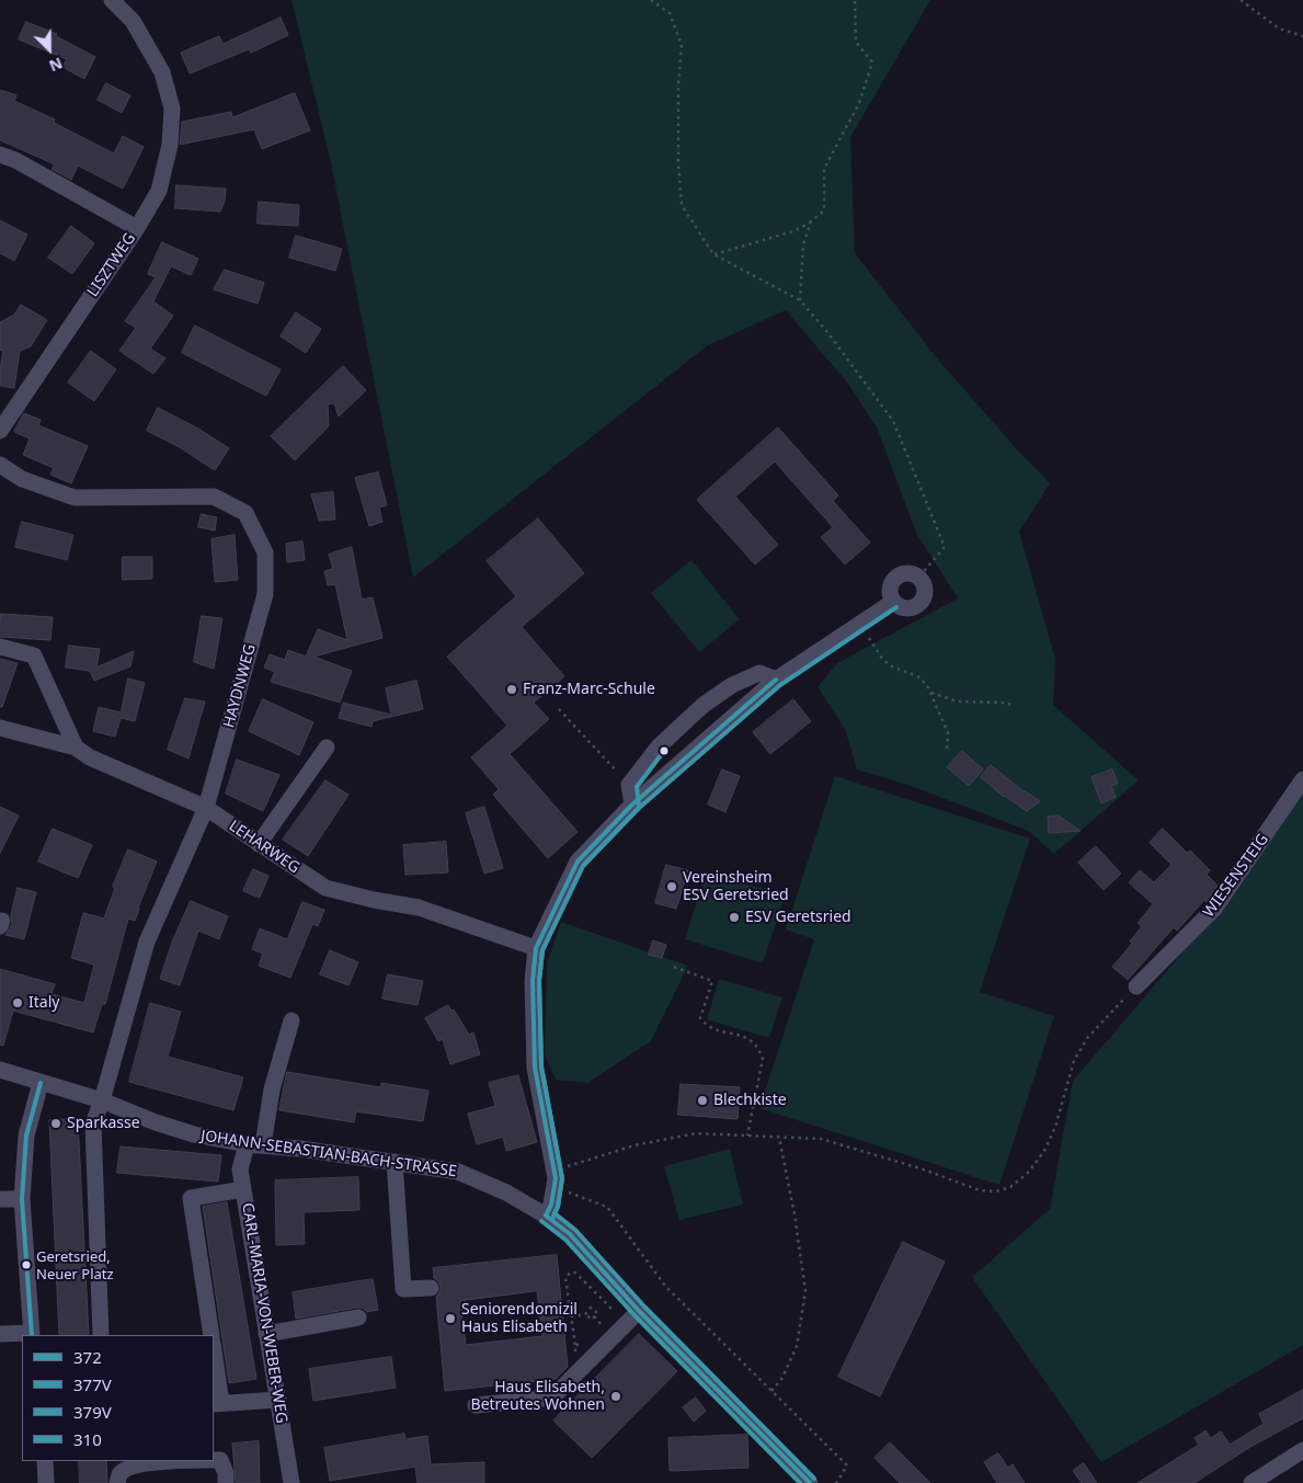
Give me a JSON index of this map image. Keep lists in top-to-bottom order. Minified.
{"streets":{"street":["LISZTWEG","HAYDNWEG","LEHARWEG","WIESENSTEIG","JOHANN-SEBASTIAN-BACH-STRASSE","CARL-MARIA-VON-WEBER-WEG"]},"crossings":[["HAYDNWEG","LEHARWEG"],["HAYDNWEG","JOHANN-SEBASTIAN-BACH-STRASSE"],["JOHANN-SEBASTIAN-BACH-STRASSE","CARL-MARIA-VON-WEBER-WEG"]],"places":["Franz-Marc-Schule","Vereinsheim ESV Geretsried","ESV Geretsried","Italy","Blechkiste","Sparkasse","Geretsried, Neuer Platz","Seniorendomizil Haus Elisabeth","Haus Elisabeth, Betreutes Wohnen"],"lines":["transit line 377V","transit line 372","transit line 379V","transit line 310"],"legend":["372","377V","379V","310"],"north":"bottom right"}
